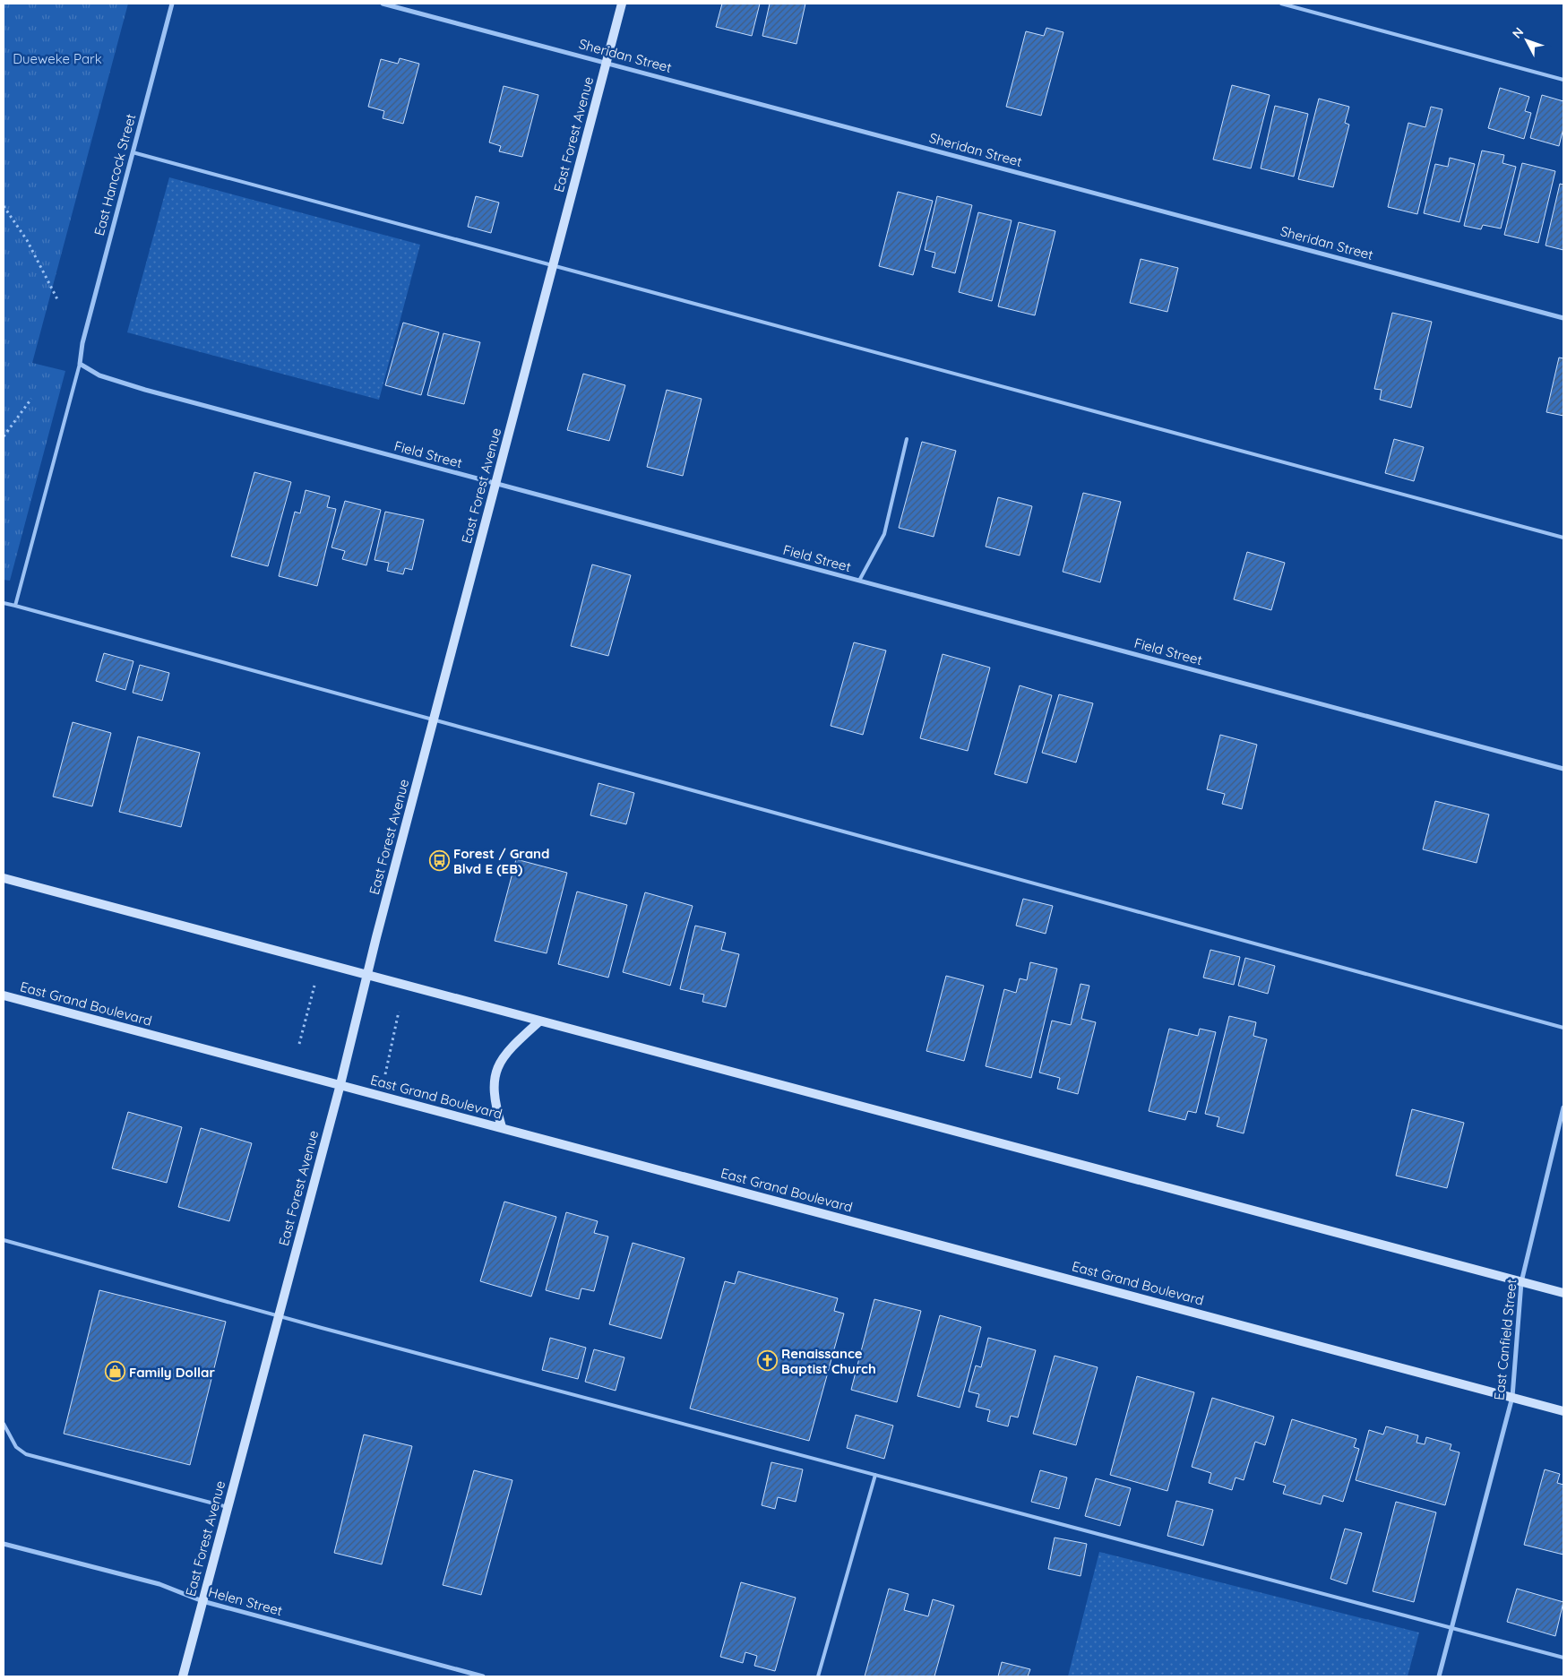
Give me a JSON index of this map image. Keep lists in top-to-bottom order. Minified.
{"streets":{"main road":["East Forest Avenue","East Grand Boulevard"],"street":["Sheridan Street","East Hancock Street","Field Street","East Canfield Street","Helen Street"]},"crossings":[["Sheridan Street","East Forest Avenue"],["East Forest Avenue","Field Street"],["East Forest Avenue","East Grand Boulevard"],["East Forest Avenue","Helen Street"],["East Hancock Street","Field Street"],["East Grand Boulevard","East Canfield Street"]],"parks":["Dueweke Park"],"places":{"bus stop":["Forest / Grand Blvd E (EB)"],"church":["Renaissance Baptist Church"],"shop":["Family Dollar"]},"north":"top left"}
